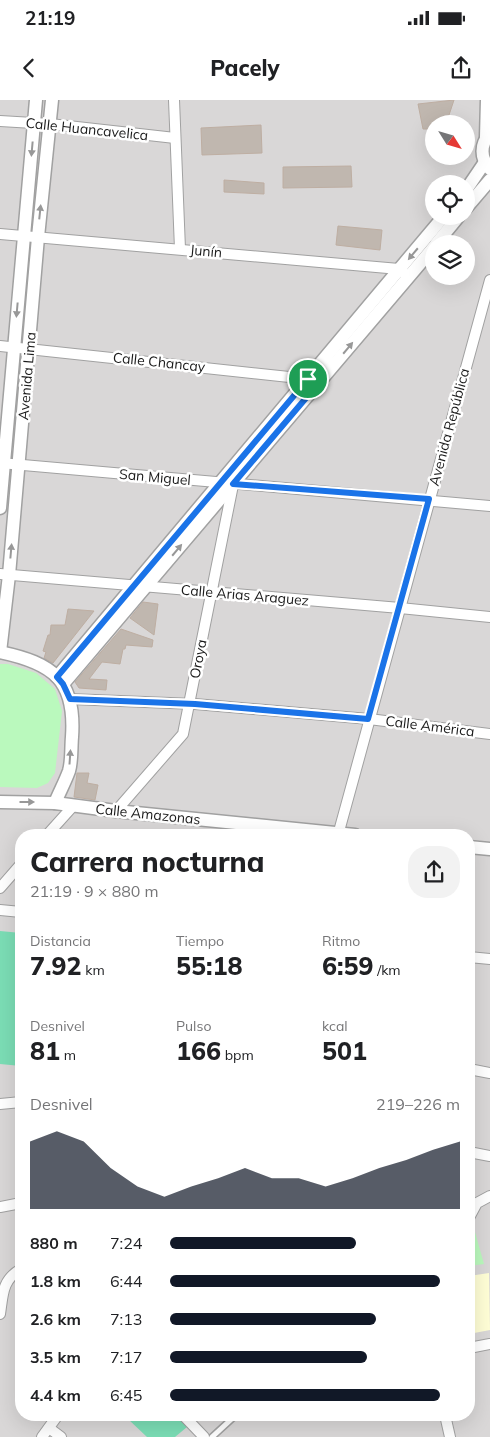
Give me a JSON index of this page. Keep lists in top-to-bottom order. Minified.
{"streets":{"street":["Calle Huancavelica","Junín","Calle Chancay","Avenida Lima","Avenida República","San Miguel","Calle Arias Araguez","Oroya","Calle América","Calle Amazonas"]},"crossings":[["Calle Huancavelica","Avenida Lima"],["Junín","Avenida Lima"],["Calle Chancay","Avenida Lima"],["Avenida Lima","San Miguel"],["Avenida Lima","Calle Arias Araguez"],["Avenida República","San Miguel"],["Avenida República","Calle Arias Araguez"],["Avenida República","Calle América"],["San Miguel","Oroya"],["Calle Arias Araguez","Oroya"],["Oroya","Calle América"],["Oroya","Calle Amazonas"]],"north":"bottom right","page":{"status":"21:19","header":"Pacely","heading":["Carrera nocturna","21:19 · 9 × 880 m"],"stats":[["Distancia","7.92 km"],["Tiempo","55:18"],["Ritmo","6:59 /km"],["Desnivel","81 m"],["Pulso","166 bpm"],["kcal","501"]],"chart":["Desnivel","219–226 m"],"list":[{"name":"880 m","note":"7:24"},{"name":"1.8 km","note":"6:44"},{"name":"2.6 km","note":"7:13"},{"name":"3.5 km","note":"7:17"},{"name":"4.4 km","note":"6:45"}]}}
